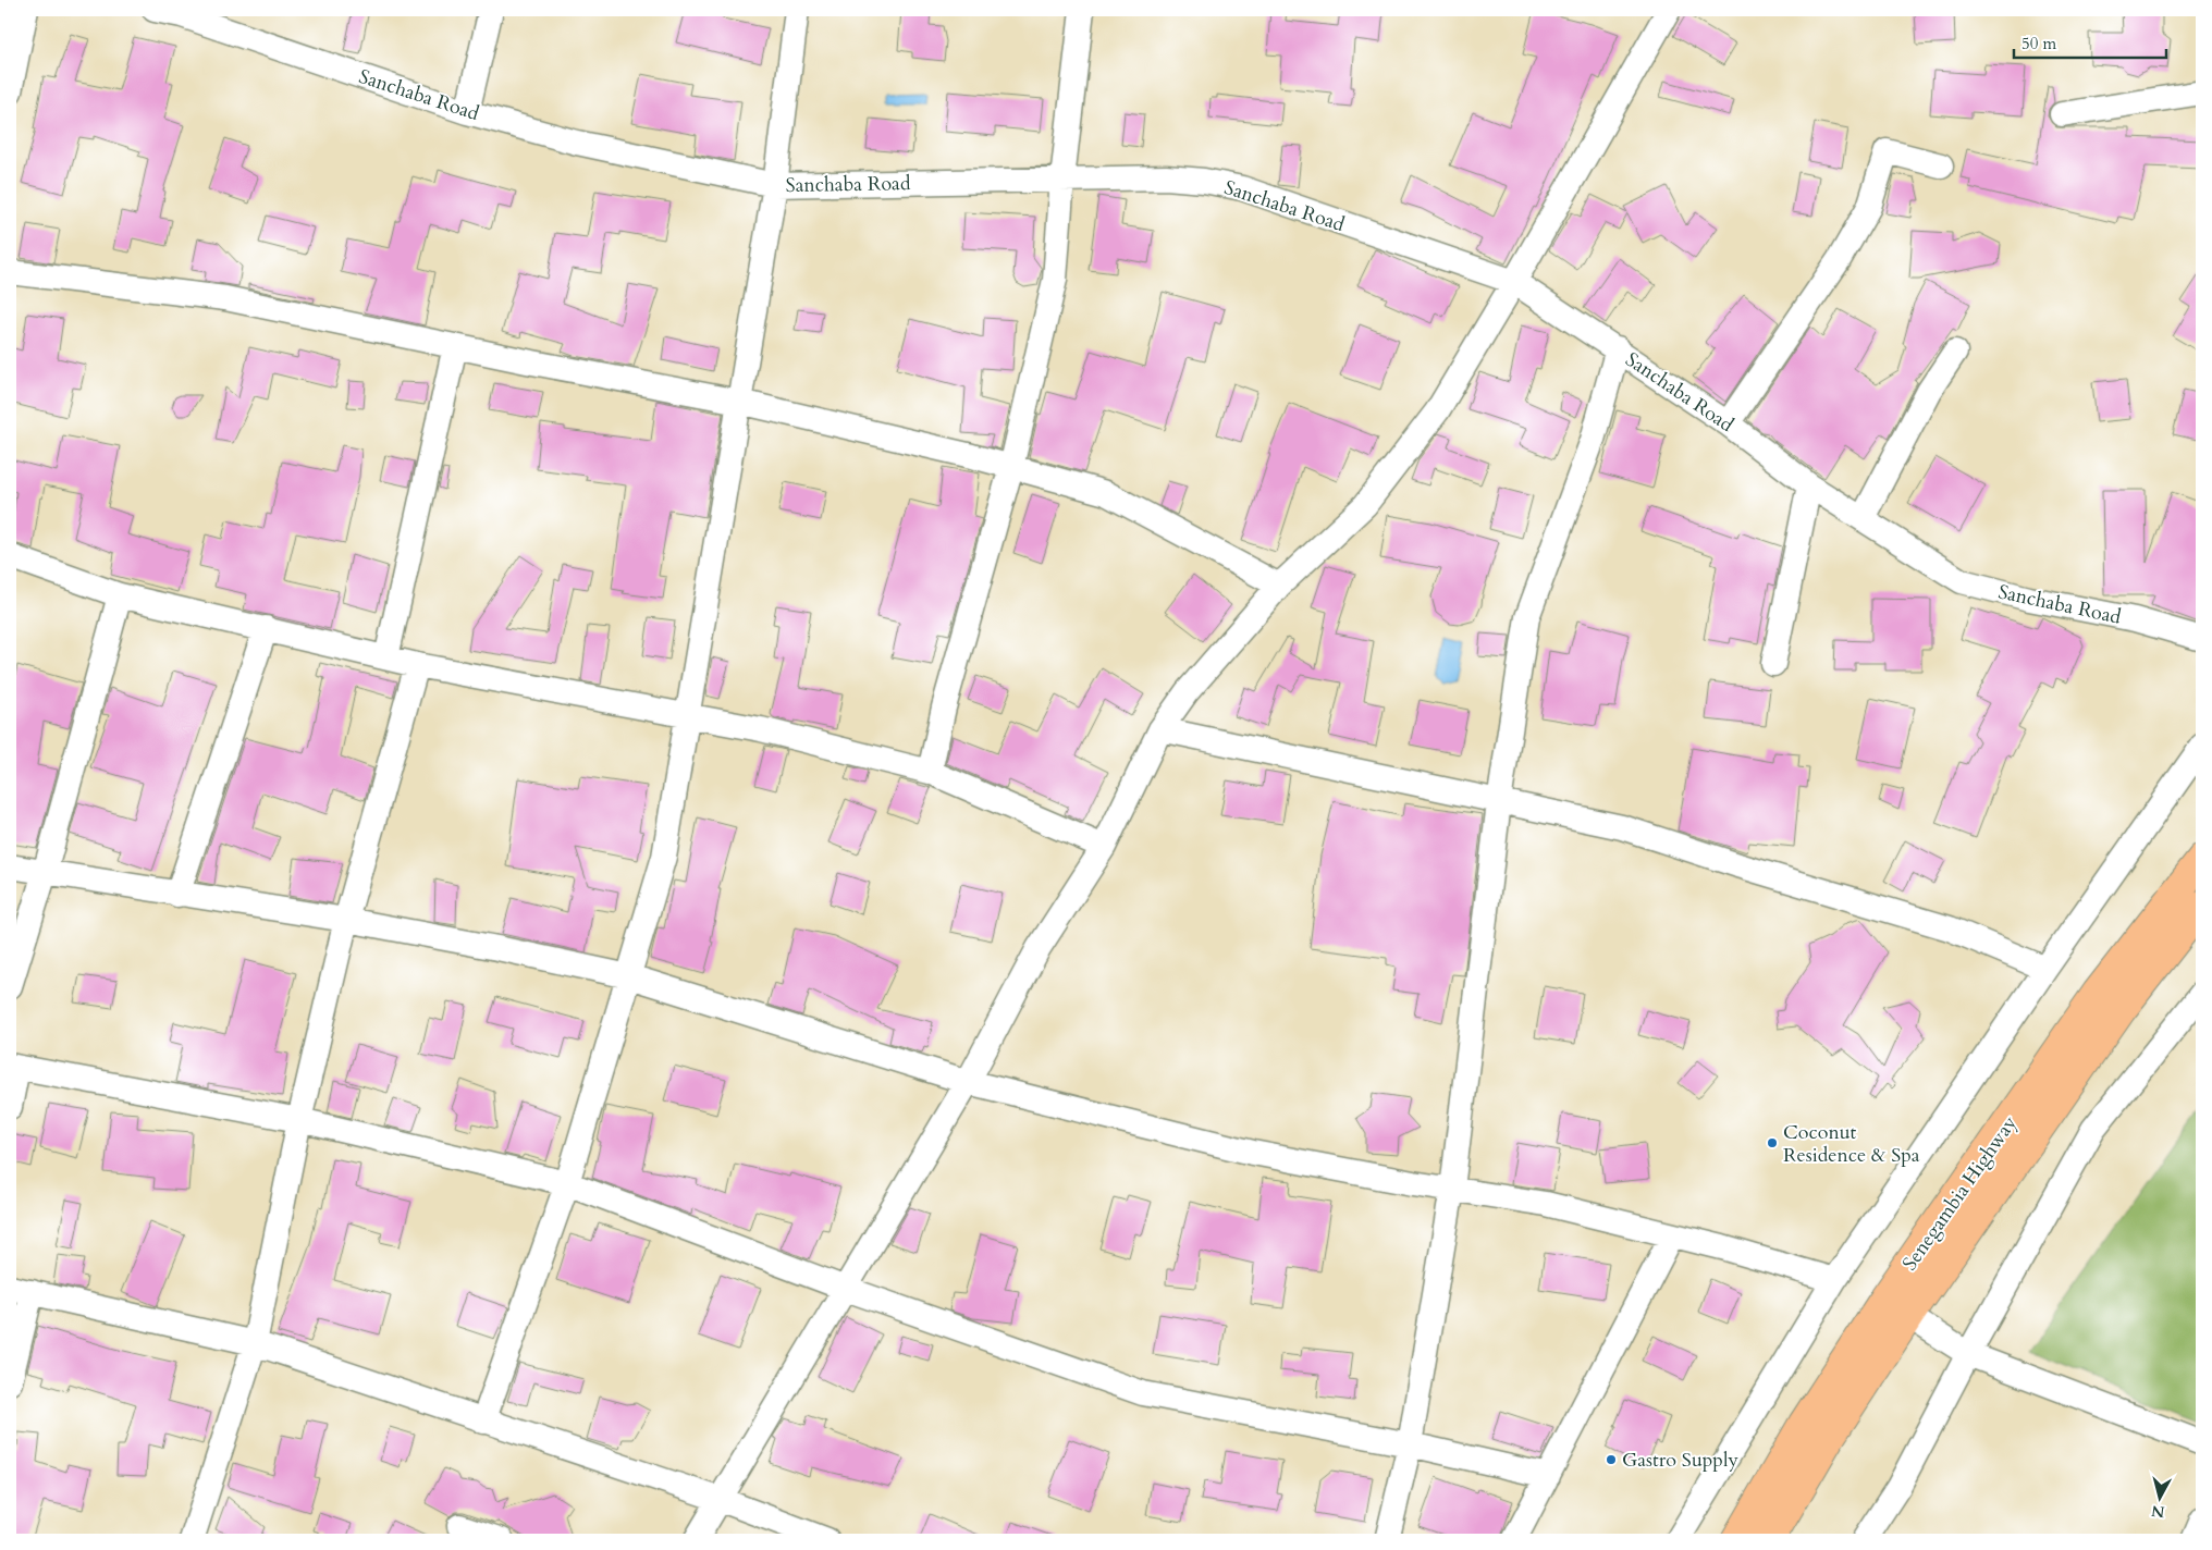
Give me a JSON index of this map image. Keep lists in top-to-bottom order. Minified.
{"streets":{"main road":["Senegambia Highway"],"street":["Sanchaba Road"]},"places":["Coconut Residence & Spa","Gastro Supply"],"scale_bar":"50 m","north":"bottom"}
